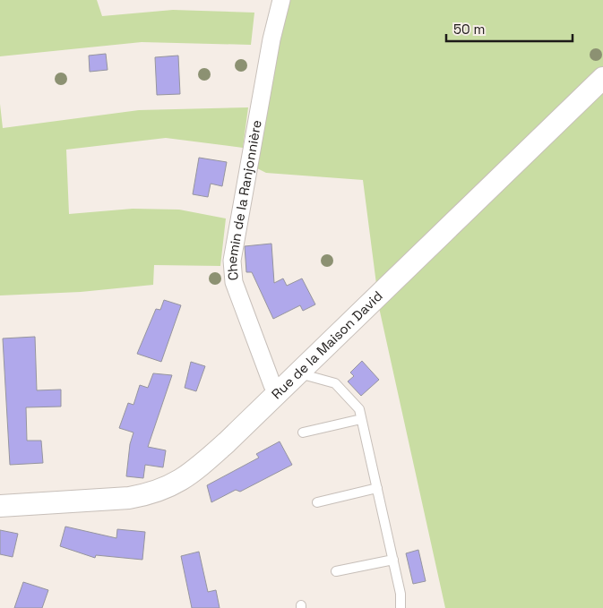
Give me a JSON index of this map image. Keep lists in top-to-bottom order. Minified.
{"streets":{"street":["Chemin de la Ranjonnière","Rue de la Maison David"]},"crossings":[["Chemin de la Ranjonnière","Rue de la Maison David"]],"scale_bar":"50 m"}
